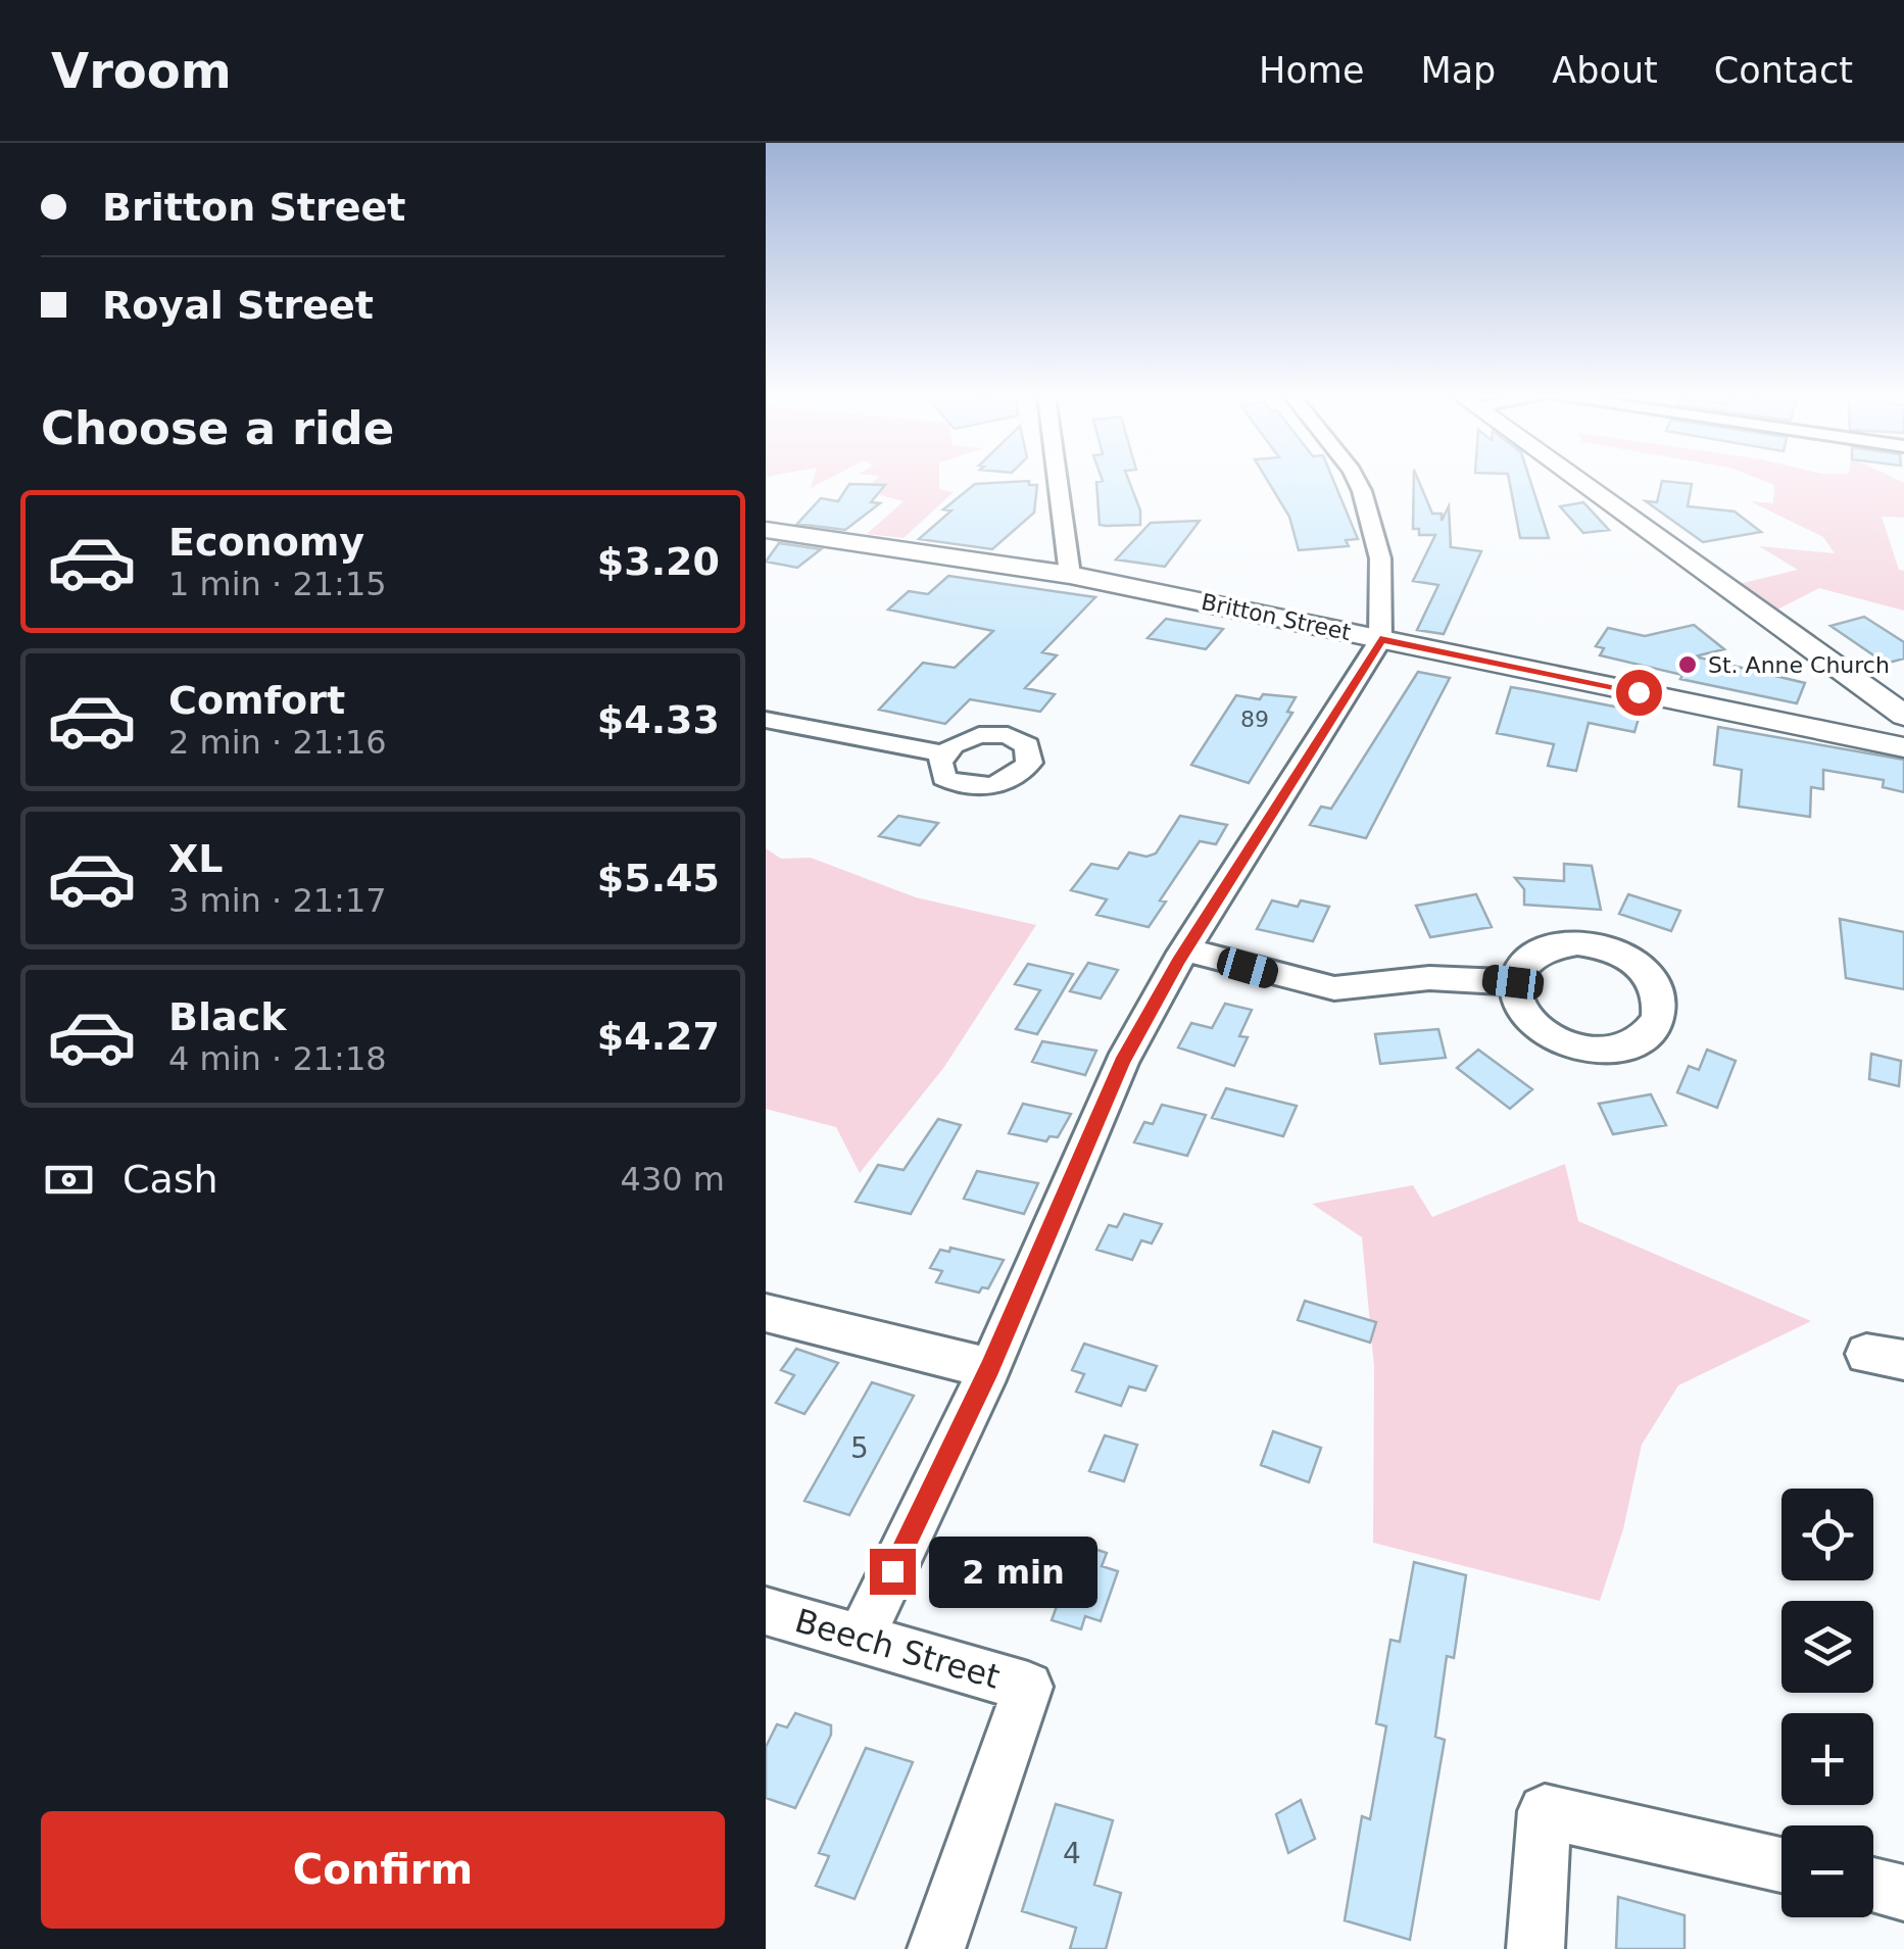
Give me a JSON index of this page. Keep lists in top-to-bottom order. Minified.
{"streets":{"street":["Britton Street","Beech Street"]},"places":["St. Anne Church"],"house_numbers":["89","5","4"],"page":{"header":"Vroom","nav":["Home","Map","About","Contact"],"banner":["Britton Street","Royal Street"],"heading":"Choose a ride","list":[{"name":"Economy","note":"1 min · 21:15","value":"$3.20"},{"name":"Comfort","note":"2 min · 21:16","value":"$4.33"},{"name":"XL","note":"3 min · 21:17","value":"$5.45"},{"name":"Black","note":"4 min · 21:18","value":"$4.27"}],"pay":["Cash","430 m"],"map_buttons":["+","−"],"bubble":"2 min","buttons":"Confirm"}}
